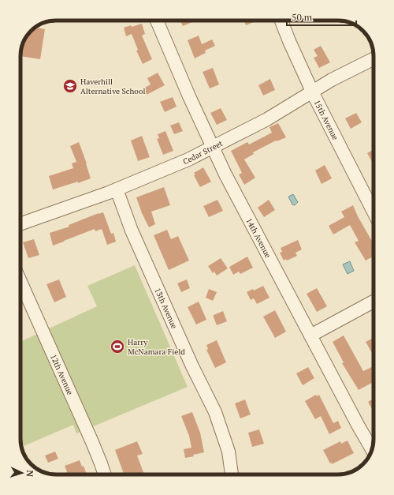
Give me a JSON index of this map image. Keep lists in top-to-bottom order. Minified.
{"streets":{"street":["15th Avenue","Cedar Street","14th Avenue","13th Avenue","12th Avenue"]},"crossings":[["15th Avenue","Cedar Street"],["Cedar Street","14th Avenue"],["Cedar Street","13th Avenue"]],"places":{"school or university":["Haverhill Alternative School"],"sports":["Harry McNamara Field"]},"scale_bar":"50 m","north":"right"}
